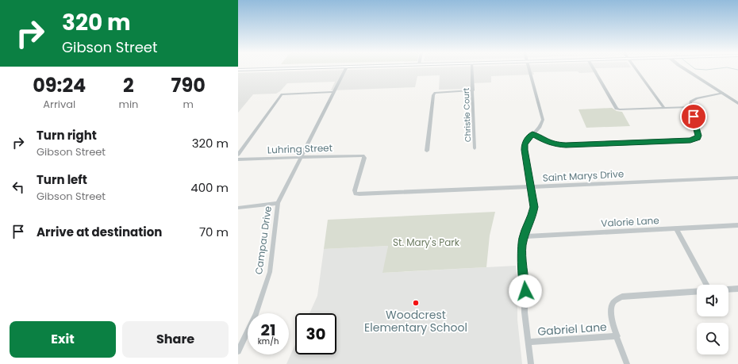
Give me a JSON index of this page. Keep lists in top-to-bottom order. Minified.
{"streets":{"street":["Christie Court","Luhring Street","Saint Marys Drive","Valorie Lane","Campau Drive","Gabriel Lane"]},"crossings":[["Luhring Street","Saint Marys Drive"],["Luhring Street","Campau Drive"]],"parks":["St. Mary's Park"],"places":["Woodcrest Elementary School"],"page":{"turn":["320 m","Gibson Street"],"eta":["09:24","Arrival","2","min","790","m"],"list":[{"name":"Turn right","note":"Gibson Street","value":"320 m"},{"name":"Turn left","note":"Gibson Street","value":"400 m"},{"name":"Arrive at destination","value":"70 m"}],"speed":"21 km/h","limit":"30","buttons":["Exit","Share"]}}
